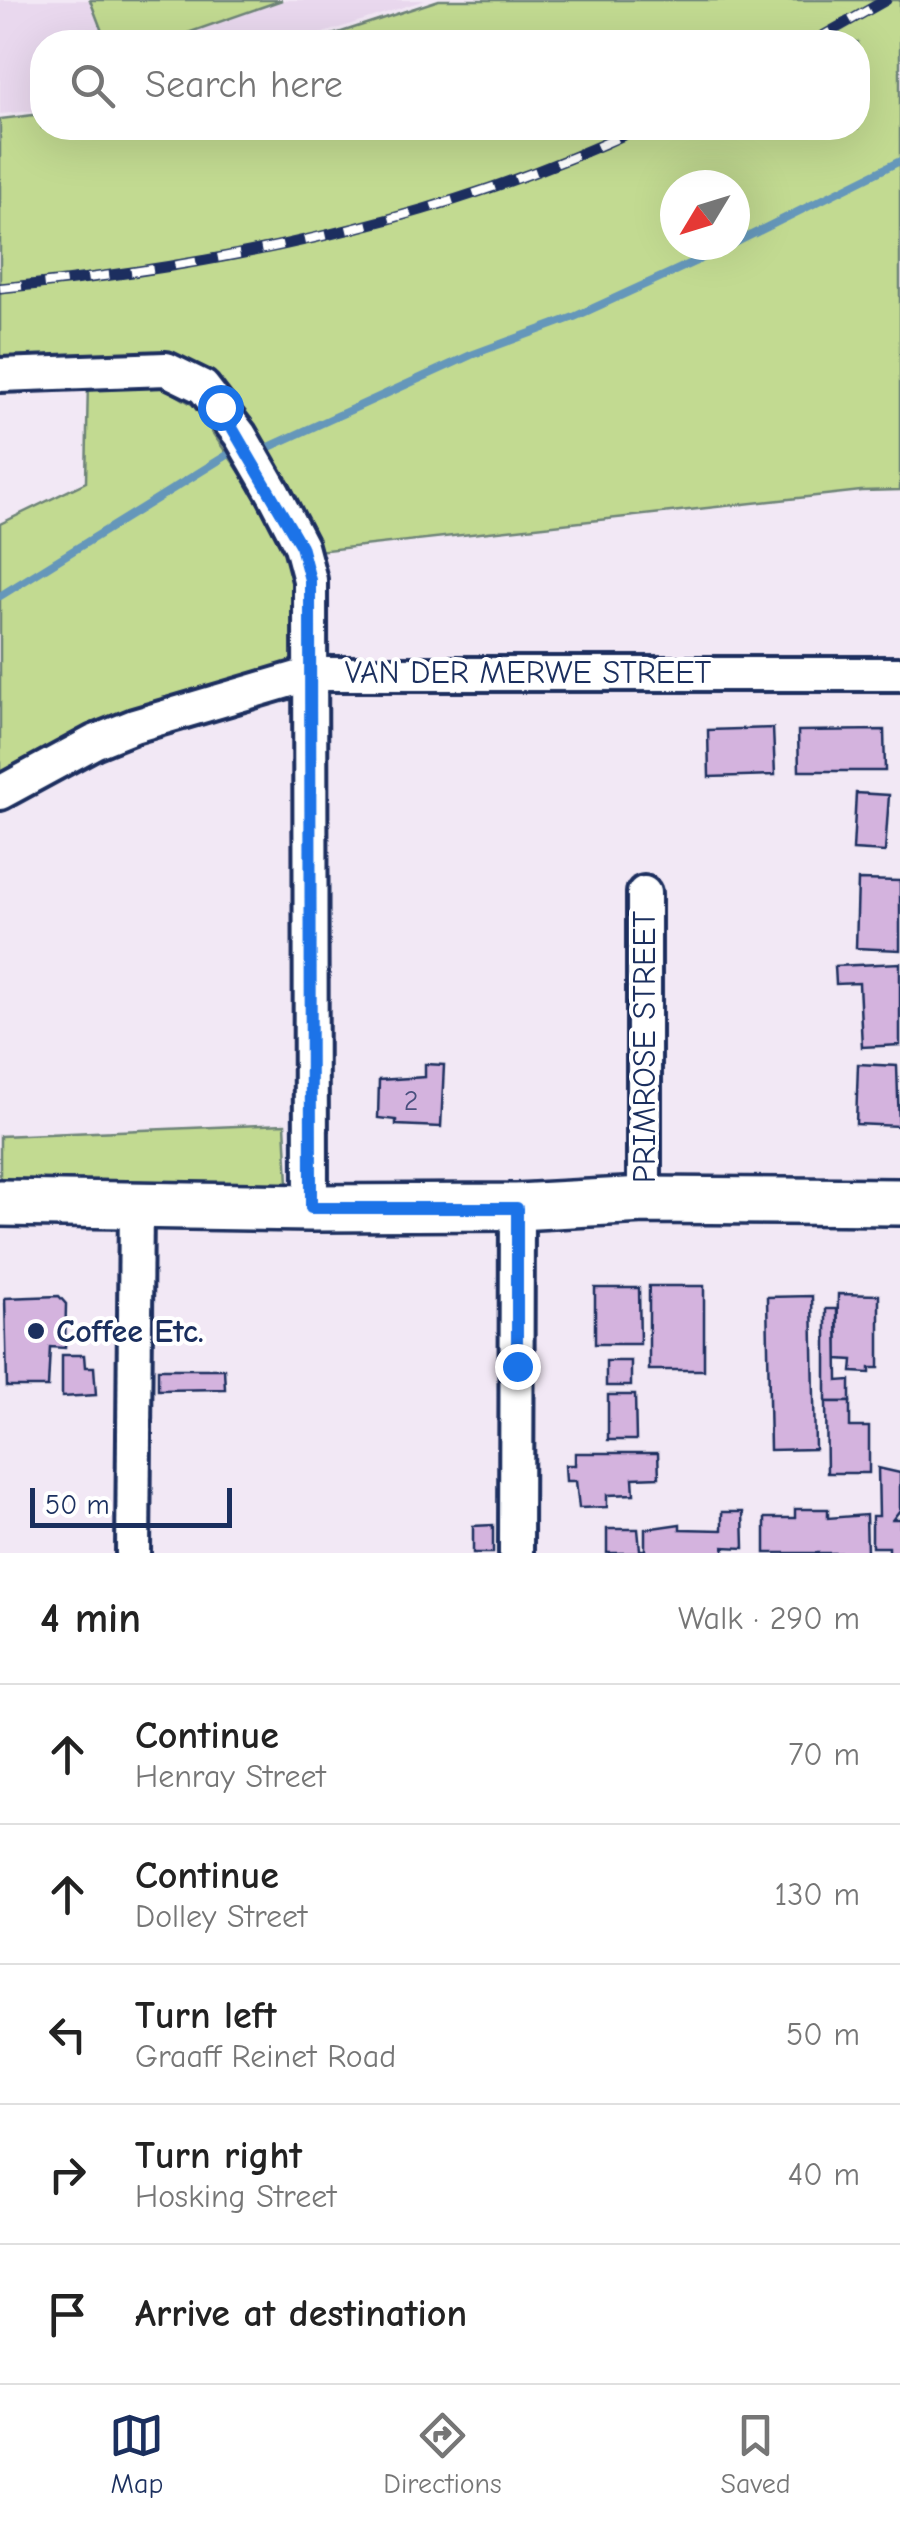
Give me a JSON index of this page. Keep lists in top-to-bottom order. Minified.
{"streets":{"street":["VAN DER MERWE STREET","PRIMROSE STREET"]},"places":["Coffee Etc."],"house_numbers":["2"],"scale_bar":"50 m","north":"bottom left","page":{"search":"Search here","scale":"50 m","heading":["4 min","Walk · 290 m"],"list":[["Continue","Henray Street","70 m"],["Continue","Dolley Street","130 m"],["Turn left","Graaff Reinet Road","50 m"],["Turn right","Hosking Street","40 m"],"Arrive at destination"],"nav":["Map","Directions","Saved"]}}
